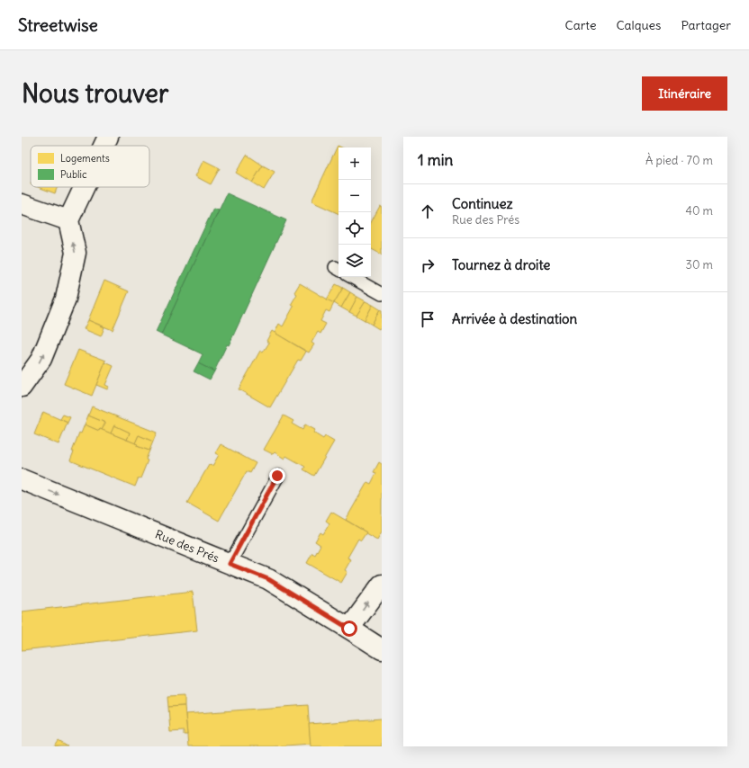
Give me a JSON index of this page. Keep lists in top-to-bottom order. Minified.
{"streets":{"street":["Rue des Prés"]},"one_way":["Rue des Prés"],"legend":["Logements","Public"],"page":{"header":"Streetwise","nav":["Carte","Calques","Partager"],"buttons":"Itinéraire","title":"Nous trouver","heading":["1 min","À pied · 70 m"],"map_buttons":["+","−"],"list":[["Continuez","Rue des Prés","40 m"],["Tournez à droite","30 m"],"Arrivée à destination"]}}
